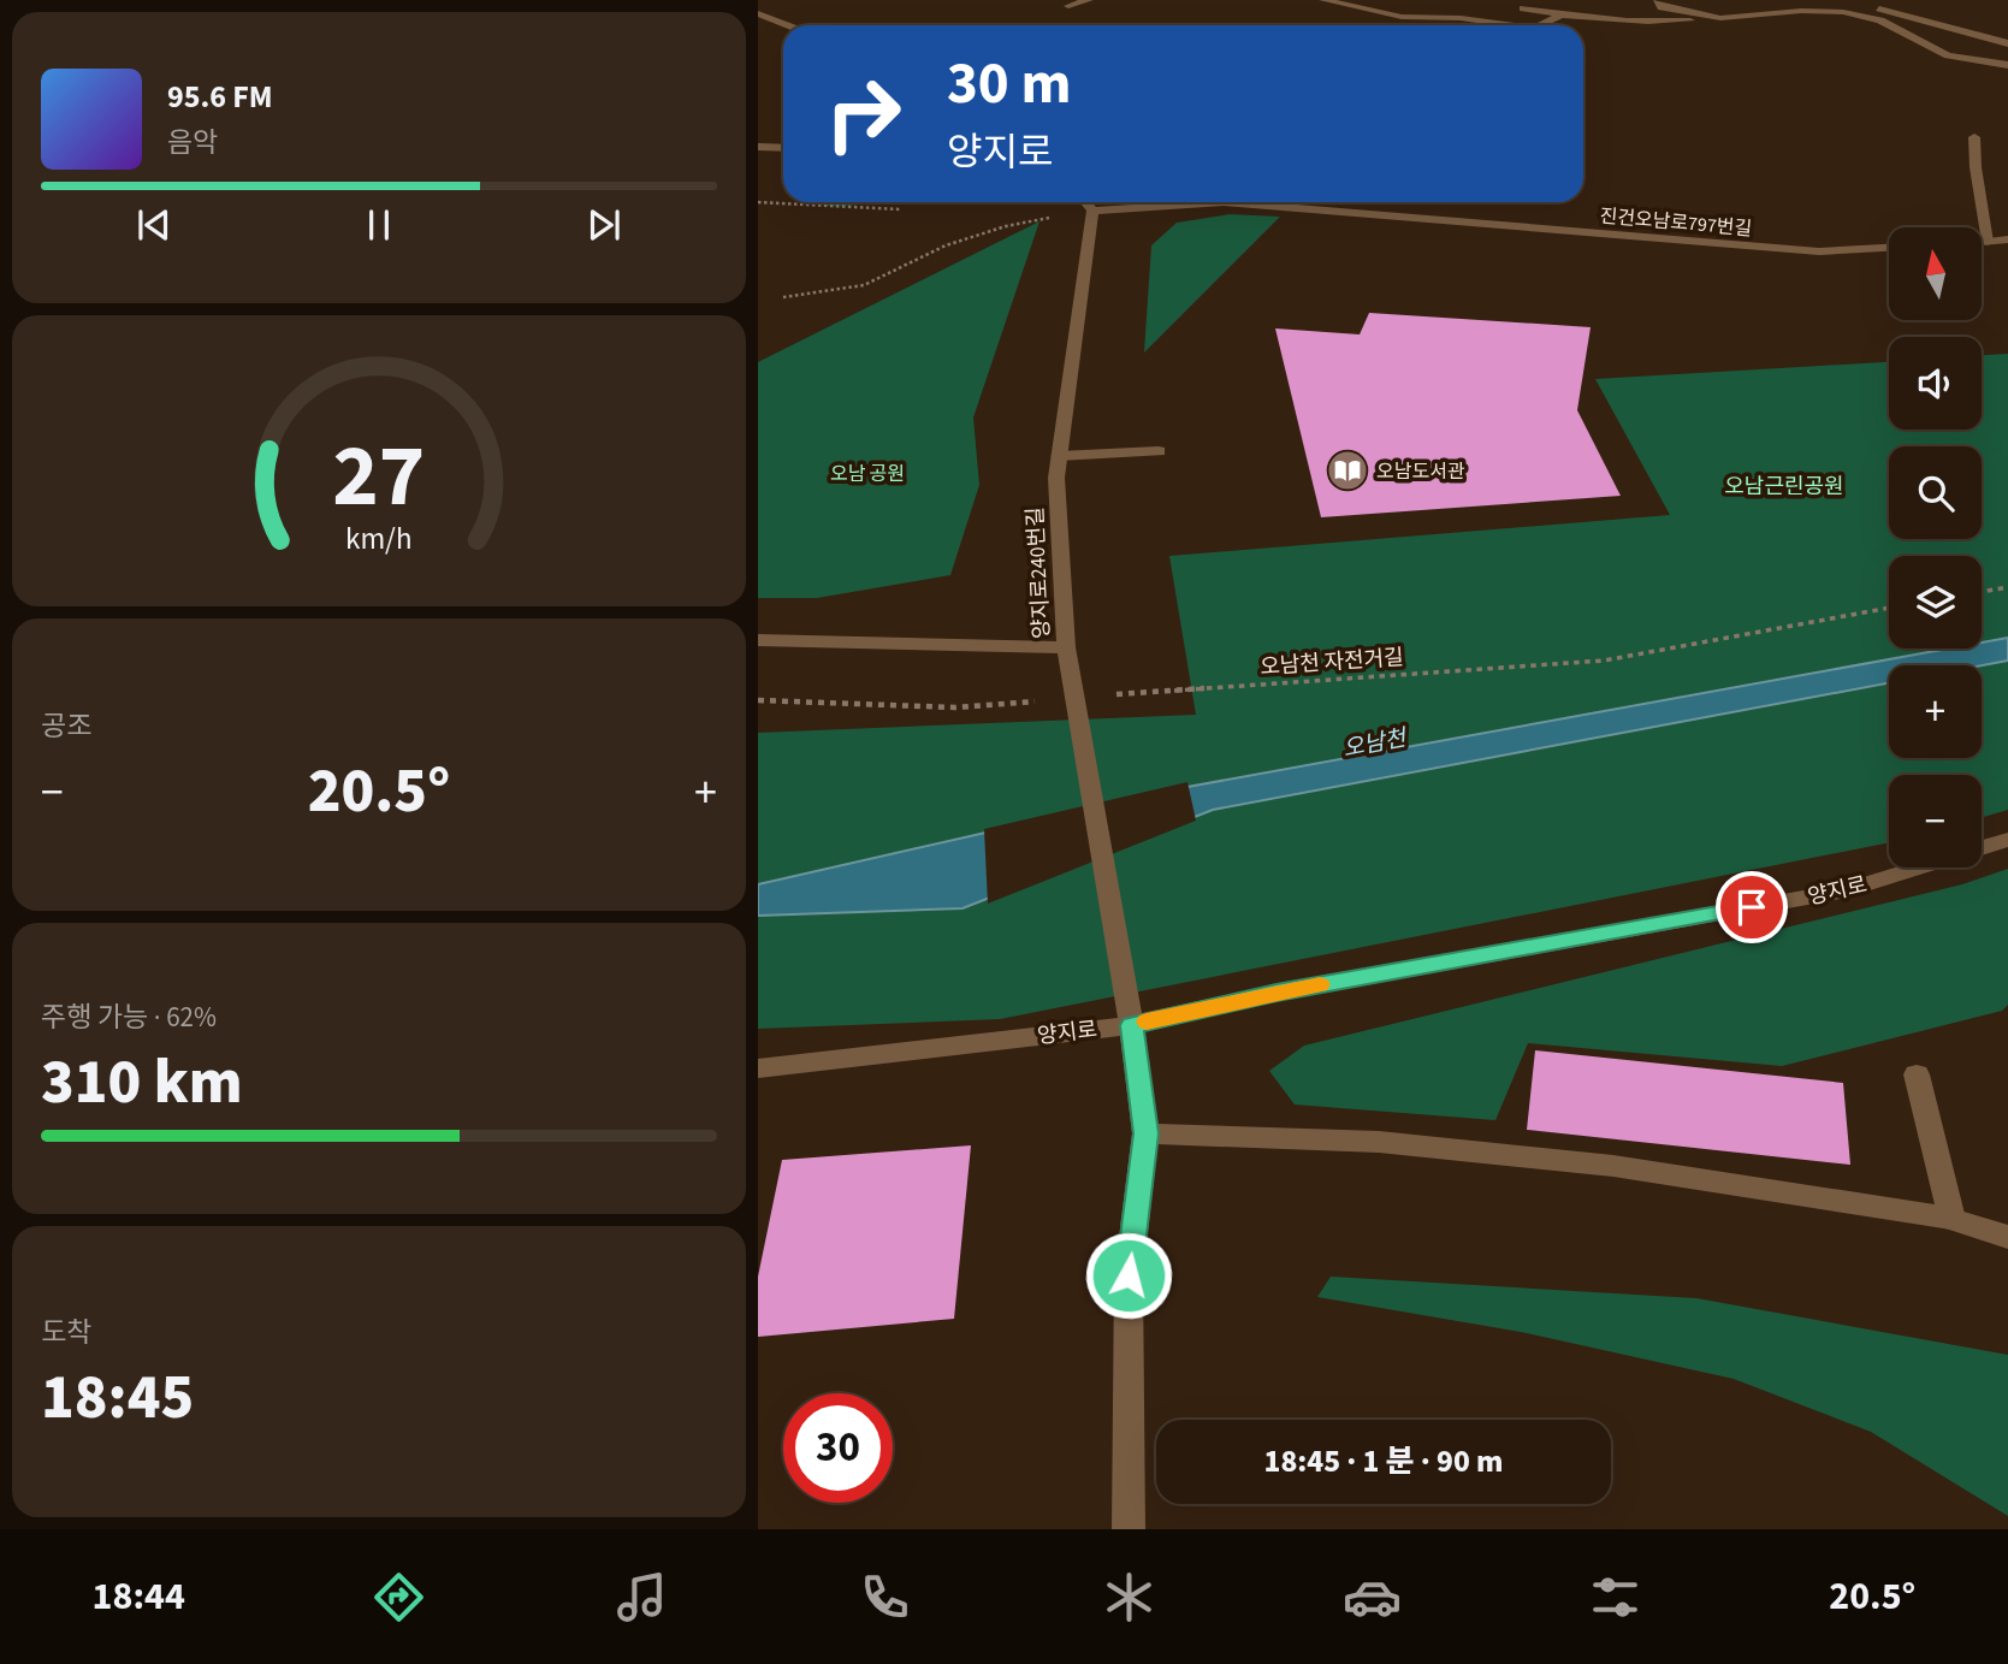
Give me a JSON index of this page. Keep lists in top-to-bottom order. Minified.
{"streets":{"street":["진건오남로797번길","양지로240번길","양지로"],"path":["오남천 자전거길"]},"crossings":[["진건오남로797번길","양지로240번길"]],"water":["오남천"],"parks":["오남 공원","오남근린공원"],"places":{"library":["오남도서관"]},"north":"top","page":{"turn":["30 m","양지로"],"song":["95.6 FM","음악"],"map_buttons":["+","−"],"tile":["공조",["주행 가능 · 62%","310 km"],["도착","18:45"]],"heat":["−","20.5°","+"],"limit":"30","trip":"18:45 · 1 분 · 90 m","tabs":["18:44","20.5°"],"gauge":["27","km/h"]}}
